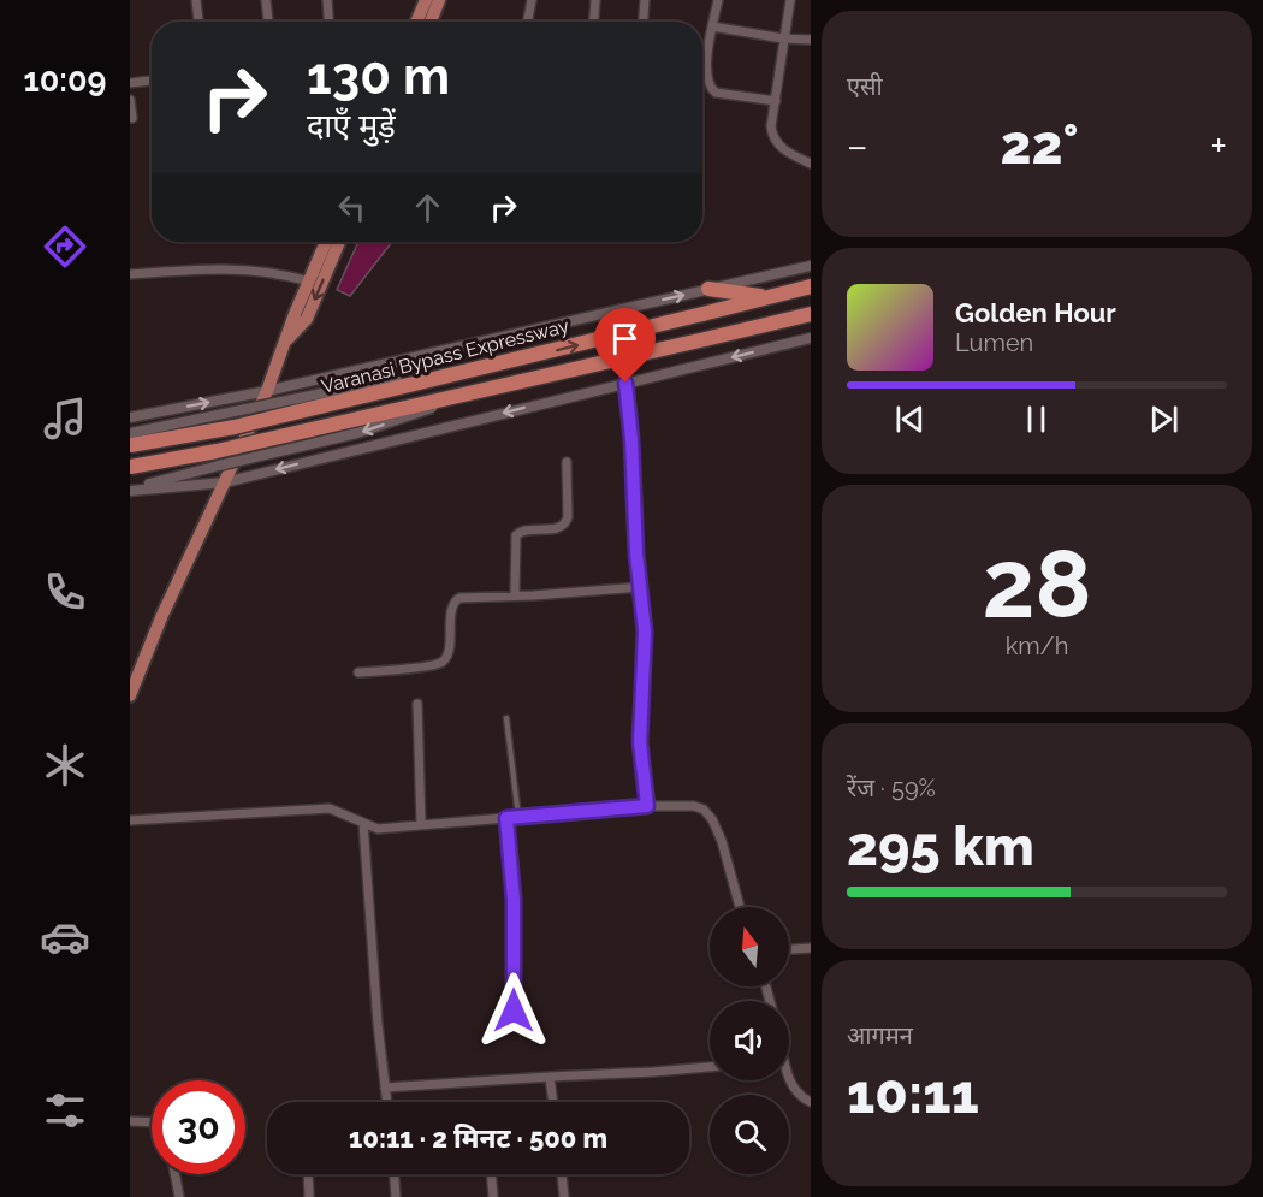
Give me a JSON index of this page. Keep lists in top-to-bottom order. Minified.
{"streets":{"highway":["Varanasi Bypass Expressway"]},"north":"top","page":{"tabs":"10:09","tile":["एसी",["28","km/h"],["रेंज · 59%","295 km"],["आगमन","10:11"]],"turn":["130 m","दाएँ मुड़ें"],"heat":["−","22°","+"],"song":["Golden Hour","Lumen"],"limit":"30","trip":"10:11 · 2 मिनट · 500 m"}}
